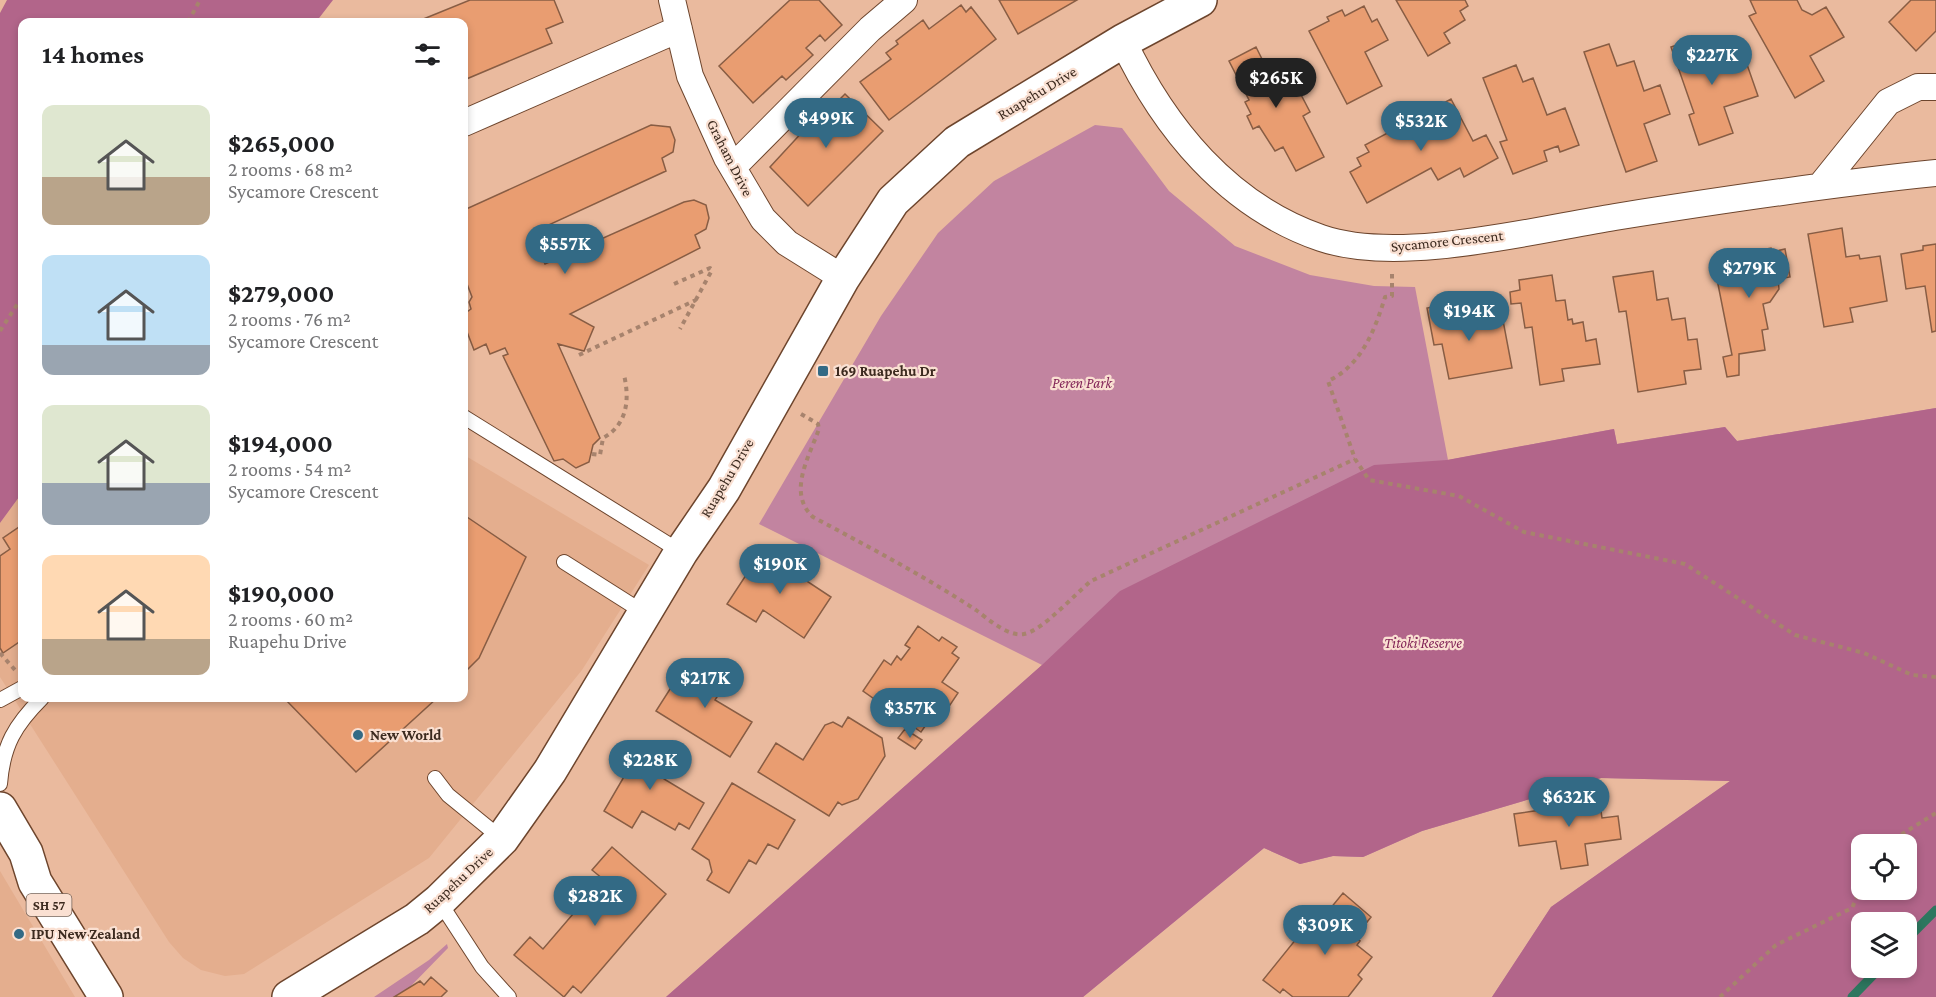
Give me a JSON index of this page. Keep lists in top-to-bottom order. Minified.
{"streets":{"main road":["Ruapehu Drive","SH 57"],"street":["Graham Drive","Sycamore Crescent"]},"crossings":[["Ruapehu Drive","Graham Drive"],["Ruapehu Drive","Sycamore Crescent"]],"parks":["Peren Park","Titoki Reserve"],"places":{"transit":["169 Ruapehu Dr"],"other":["New World","IPU New Zealand"]},"page":{"heading":"14 homes","price":["$227K","$265K","$499K","$532K","$557K","$279K","$194K","$190K","$217K","$357K","$228K","$632K","$282K","$309K"],"list":[{"name":"$265,000","note":"2 rooms · 68 m² · Sycamore Crescent"},{"name":"$279,000","note":"2 rooms · 76 m² · Sycamore Crescent"},{"name":"$194,000","note":"2 rooms · 54 m² · Sycamore Crescent"},{"name":"$190,000","note":"2 rooms · 60 m² · Ruapehu Drive"}]}}
